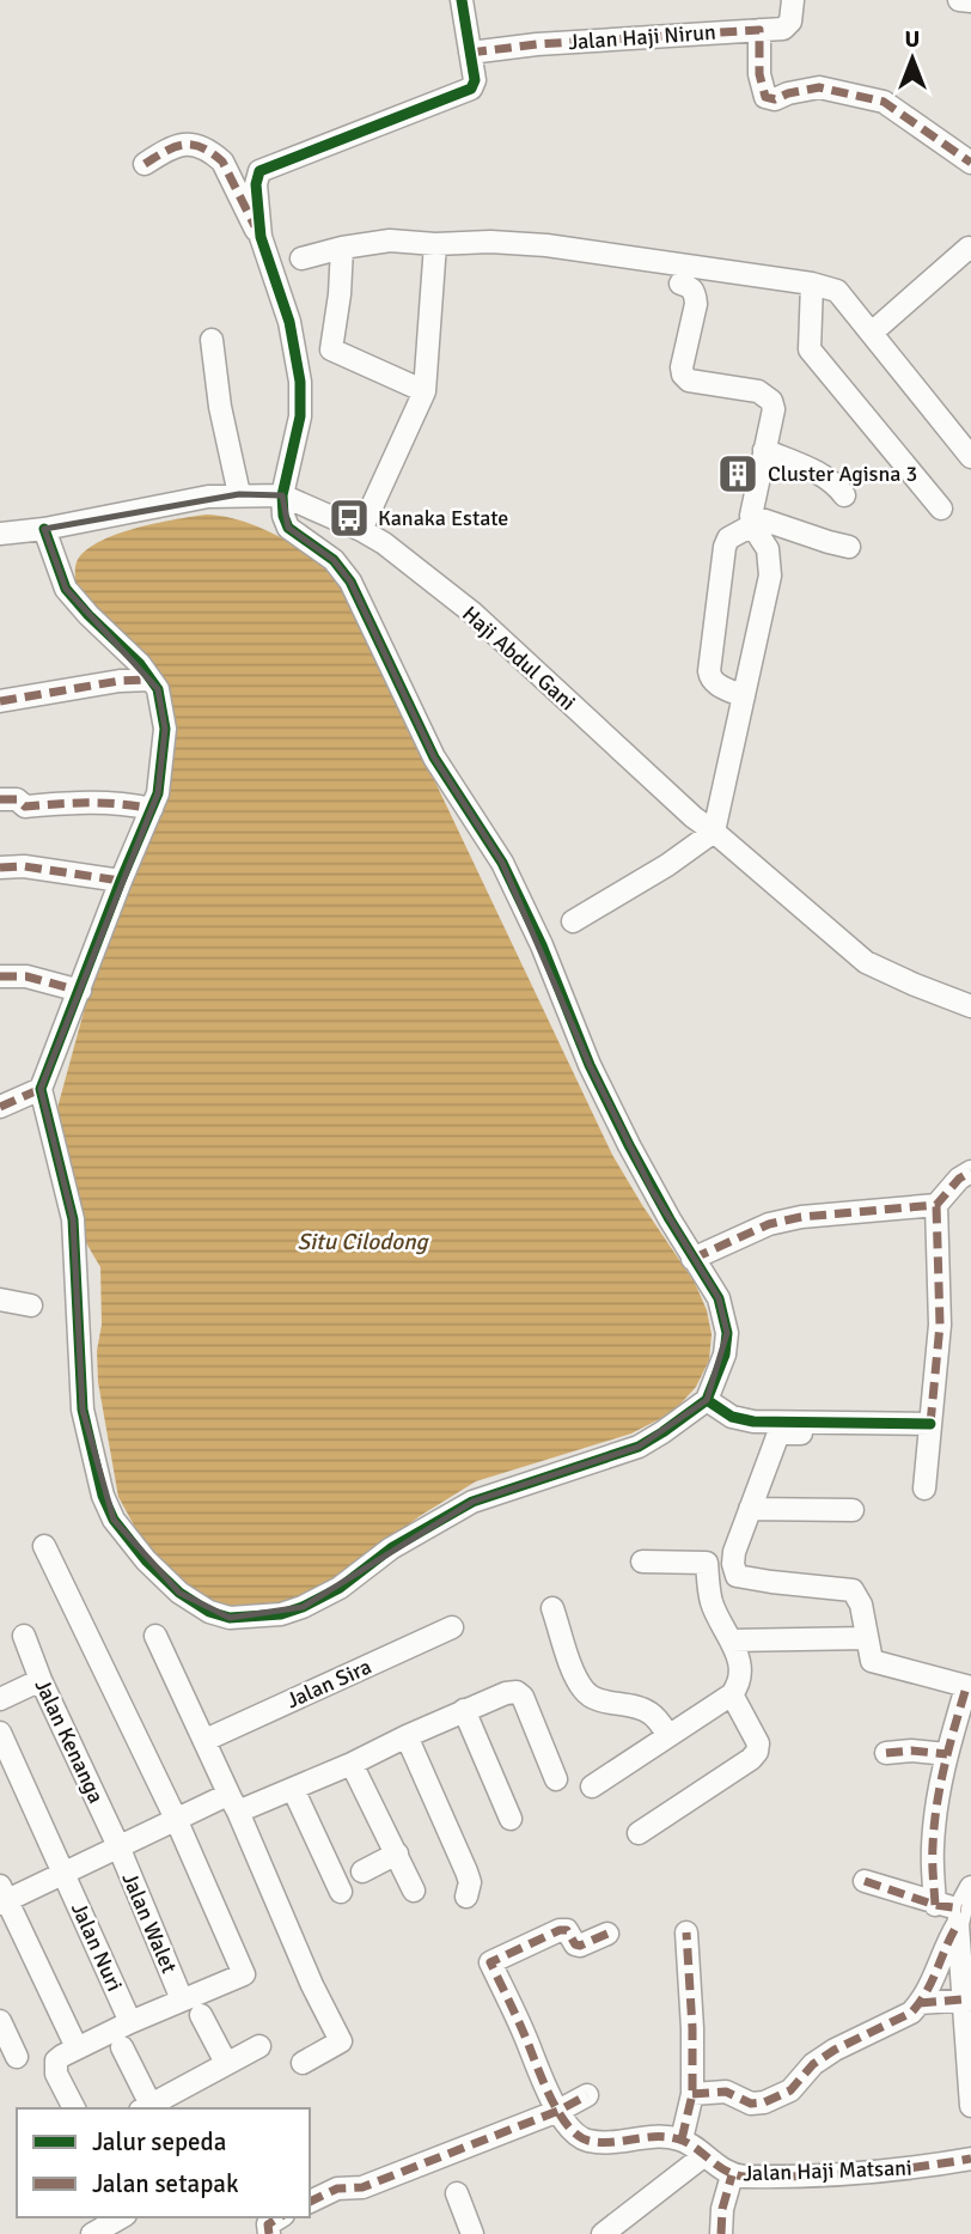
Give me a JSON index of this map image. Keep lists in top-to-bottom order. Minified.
{"streets":{"street":["Jalan Haji Nirun","Haji Abdul Gani","Jalan Sira","Jalan Kenanga","Jalan Walet","Jalan Nuri","Jalan Haji Matsani"]},"crossings":[["Jalan Kenanga","Jalan Walet"]],"water":["Situ Cilodong"],"places":{"building":["Cluster Agisna 3"],"bus stop":["Kanaka Estate"]},"legend":["Jalur sepeda","Jalan setapak"],"north":"top"}
